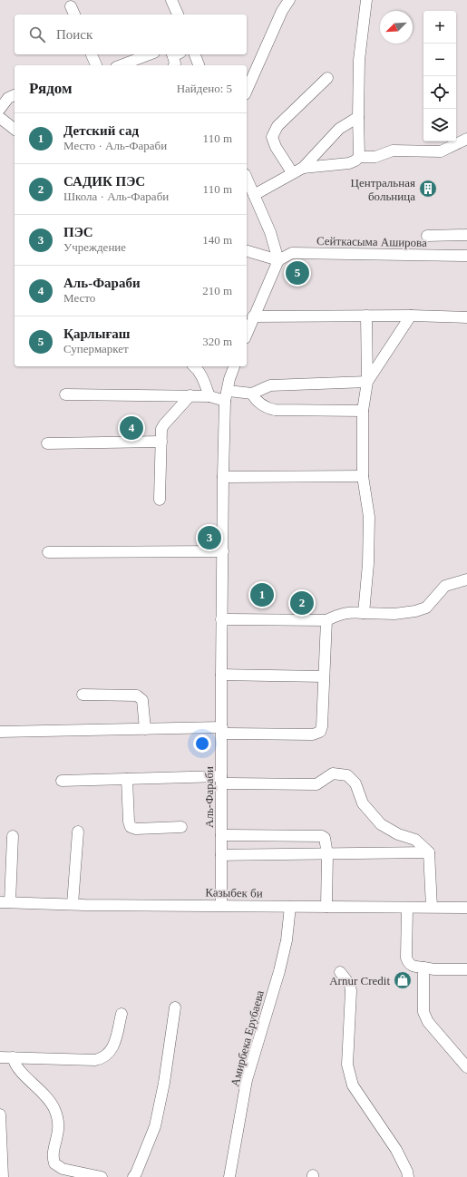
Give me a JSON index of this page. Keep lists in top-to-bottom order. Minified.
{"streets":{"street":["Сейткасыма Аширова","Аль-Фараби","Казыбек би","Амирбека Ерубаева"]},"crossings":[["Аль-Фараби","Казыбек би"],["Казыбек би","Амирбека Ерубаева"]],"places":{"building":["Центральная больница"],"shop":["Arnur Credit"]},"north":"bottom left","page":{"map_buttons":["+","−"],"search":"Поиск","heading":["Рядом","Найдено: 5"],"list":[{"mark":"1","name":"Детский сад","note":"Место · Аль-Фараби","value":"110 m"},{"mark":"2","name":"САДИК ПЭС","note":"Школа · Аль-Фараби","value":"110 m"},{"mark":"3","name":"ПЭС","note":"Учреждение","value":"140 m"},{"mark":"4","name":"Аль-Фараби","note":"Место","value":"210 m"},{"mark":"5","name":"Қарлығаш","note":"Супермаркет","value":"320 m"}],"pins":["5","4","3","1","2"]}}
